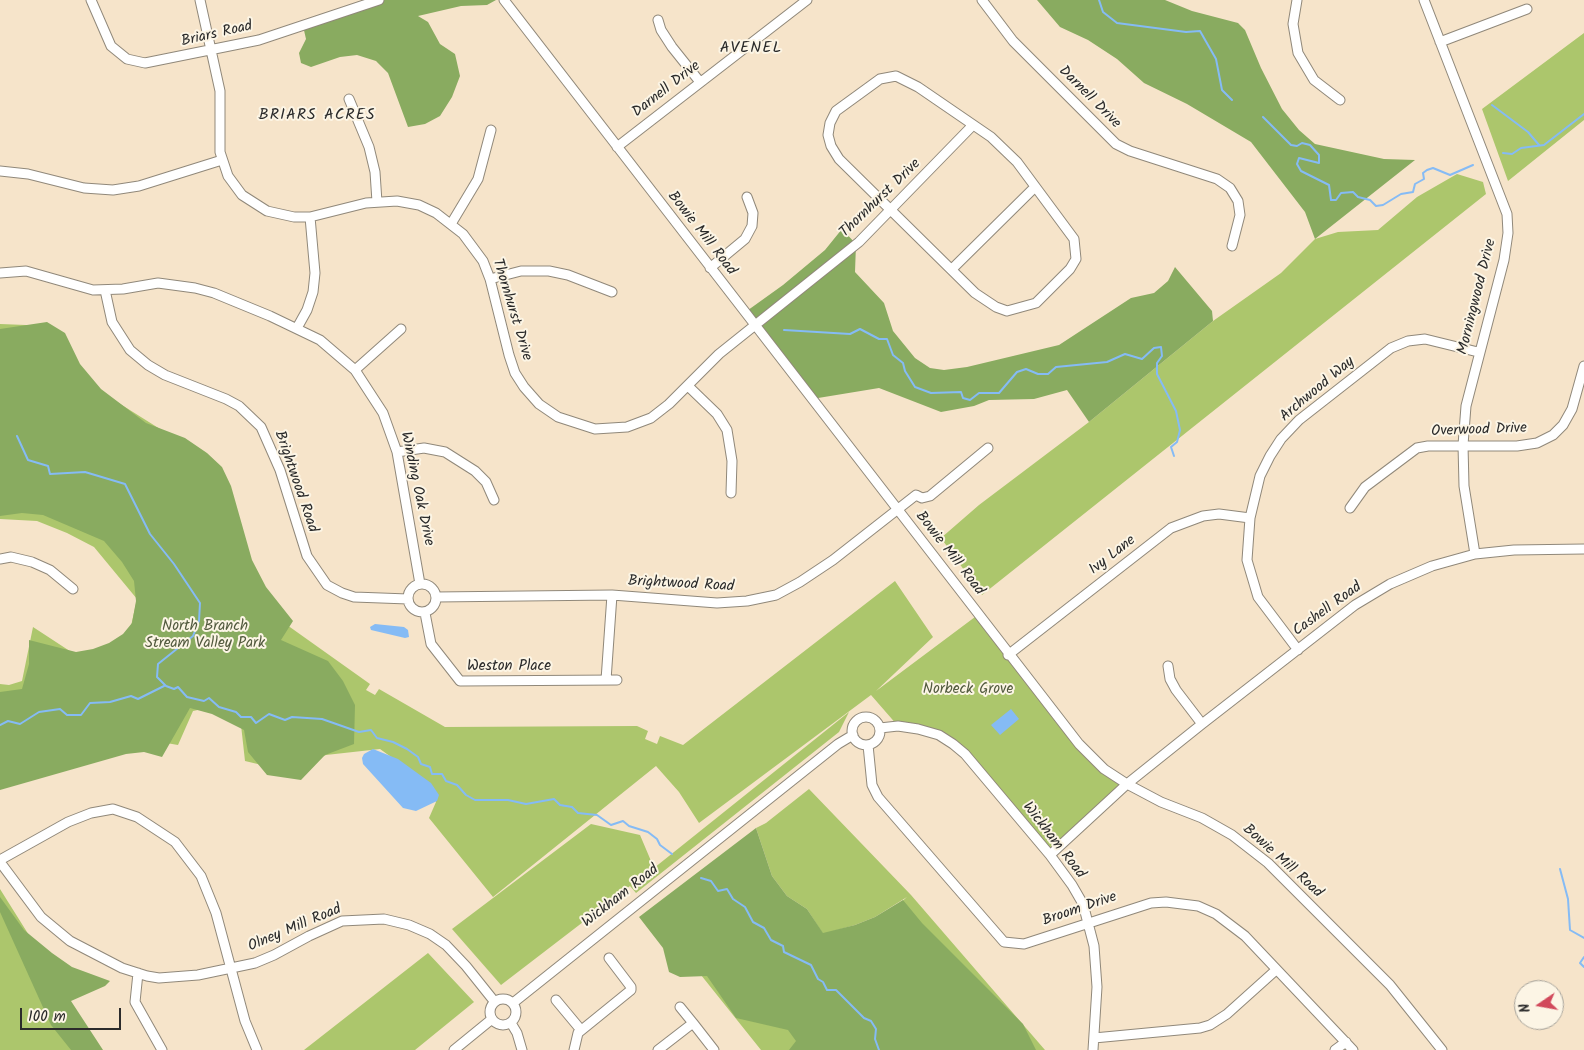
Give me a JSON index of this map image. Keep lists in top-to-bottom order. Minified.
{"streets":{"street":["Briars Road","Darnell Drive","Thornhurst Drive","Bowie Mill Road","Morningwood Drive","Archwood Way","Overwood Drive","Brightwood Road","Winding Oak Drive","Ivy Lane","Cashell Road","Weston Place","Wickham Road","Broom Drive","Olney Mill Road"]},"crossings":[["Briars Road","Thornhurst Drive"],["Darnell Drive","Bowie Mill Road"],["Thornhurst Drive","Bowie Mill Road"],["Bowie Mill Road","Brightwood Road"],["Bowie Mill Road","Ivy Lane"],["Bowie Mill Road","Cashell Road"],["Morningwood Drive","Archwood Way"],["Morningwood Drive","Overwood Drive"],["Morningwood Drive","Cashell Road"],["Archwood Way","Ivy Lane"],["Archwood Way","Cashell Road"],["Brightwood Road","Winding Oak Drive"],["Brightwood Road","Weston Place"],["Winding Oak Drive","Weston Place"],["Cashell Road","Wickham Road"],["Wickham Road","Broom Drive"],["Wickham Road","Olney Mill Road"]],"districts":["AVENEL","BRIARS ACRES"],"parks":["North Branch Stream Valley Park","Norbeck Grove"],"scale_bar":"100 m","north":"left"}
